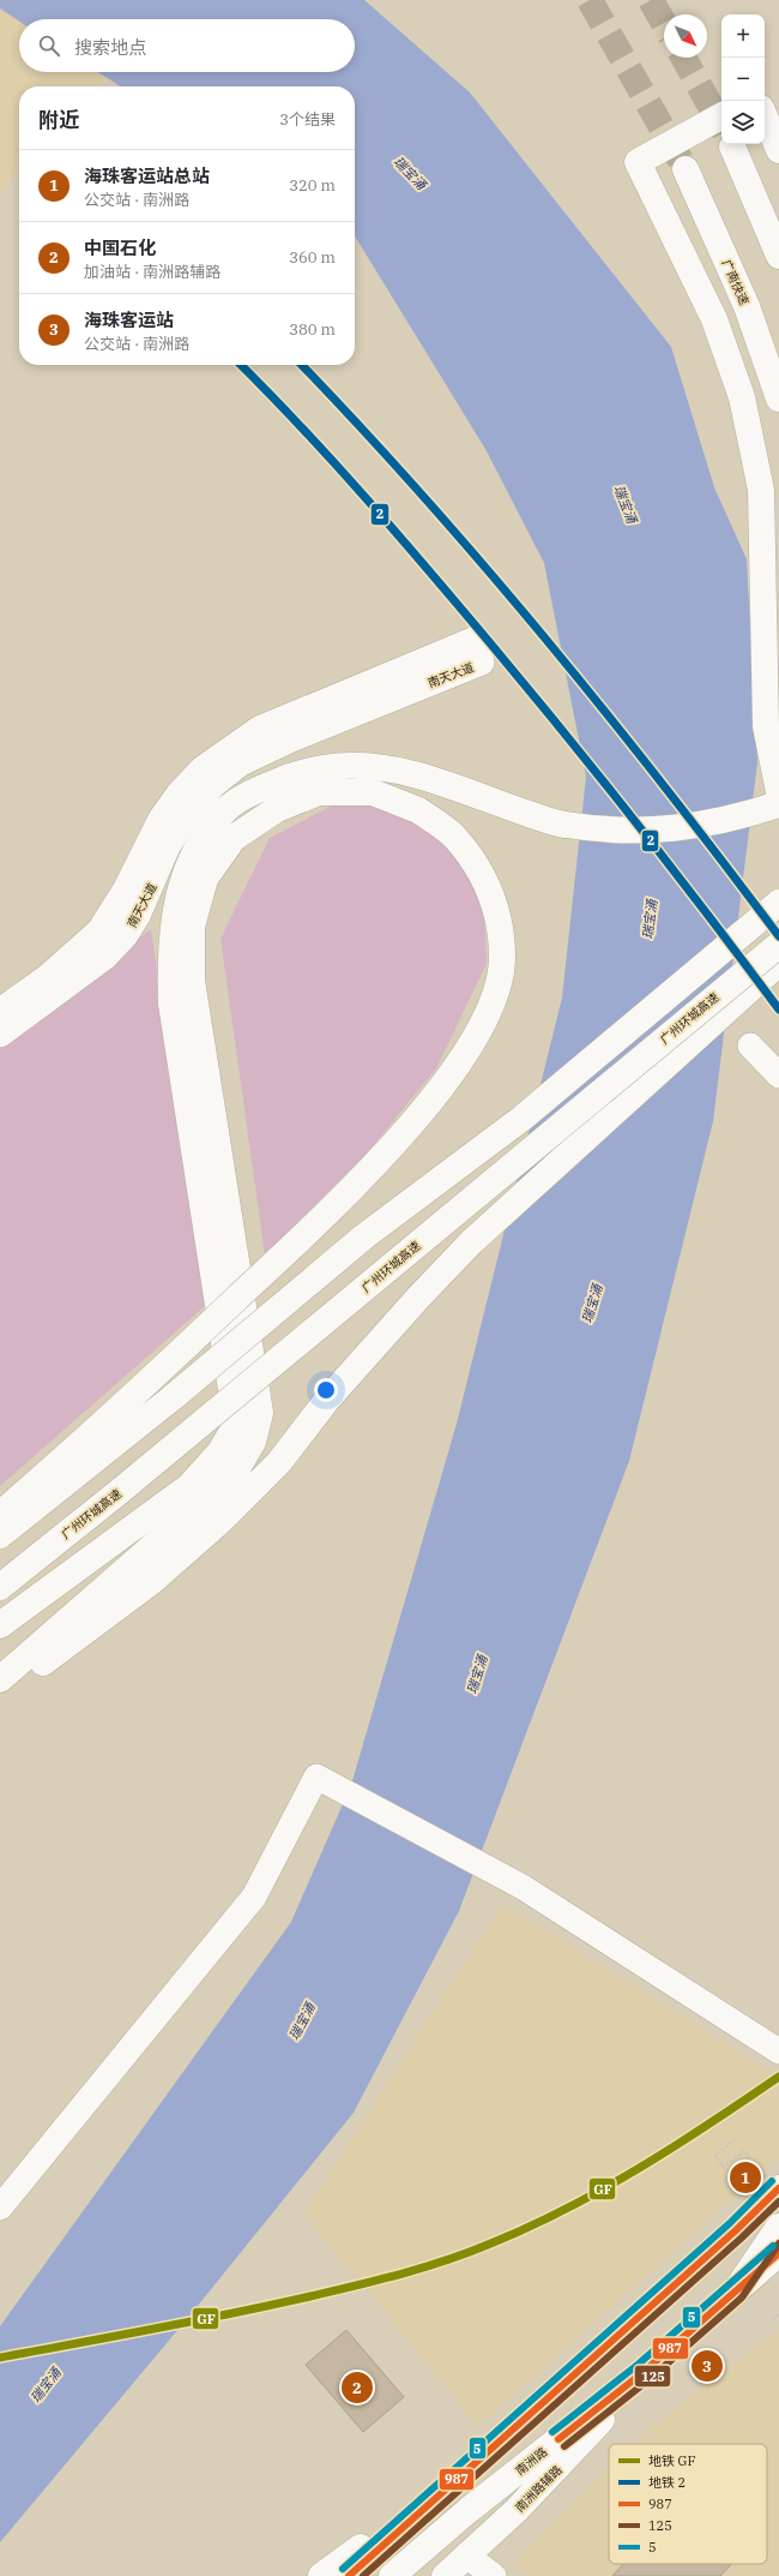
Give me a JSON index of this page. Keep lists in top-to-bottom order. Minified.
{"streets":{"main road":["广南快速","广州环城高速","南洲路","南洲路辅路"],"street":["南天大道"]},"crossings":[["南洲路","南洲路辅路"]],"water":["瑞宝涌"],"lines":["metro line 2","metro line GF","transit line 5","transit line 987","transit line 125"],"legend":["地铁 GF","地铁 2","987","125","5"],"north":"bottom right","page":{"map_buttons":["+","−"],"search":"搜索地点","heading":["附近","3个结果"],"list":[{"mark":"1","name":"海珠客运站总站","note":"公交站 · 南洲路","value":"320 m"},{"mark":"2","name":"中国石化","note":"加油站 · 南洲路辅路","value":"360 m"},{"mark":"3","name":"海珠客运站","note":"公交站 · 南洲路","value":"380 m"}],"pins":["1","3","2"]}}
